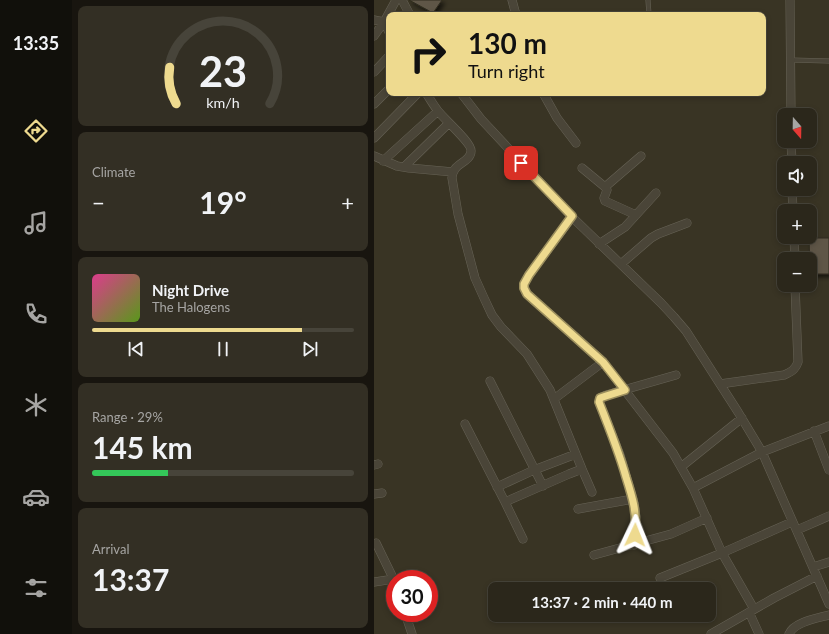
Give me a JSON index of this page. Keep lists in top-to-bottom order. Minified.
{"north":"bottom","page":{"tabs":"13:35","turn":["130 m","Turn right"],"map_buttons":["+","−"],"tile":["Climate",["Range · 29%","145 km"],["Arrival","13:37"]],"heat":["−","19°","+"],"song":["Night Drive","The Halogens"],"limit":"30","trip":"13:37 · 2 min · 440 m","gauge":["23","km/h"]}}
